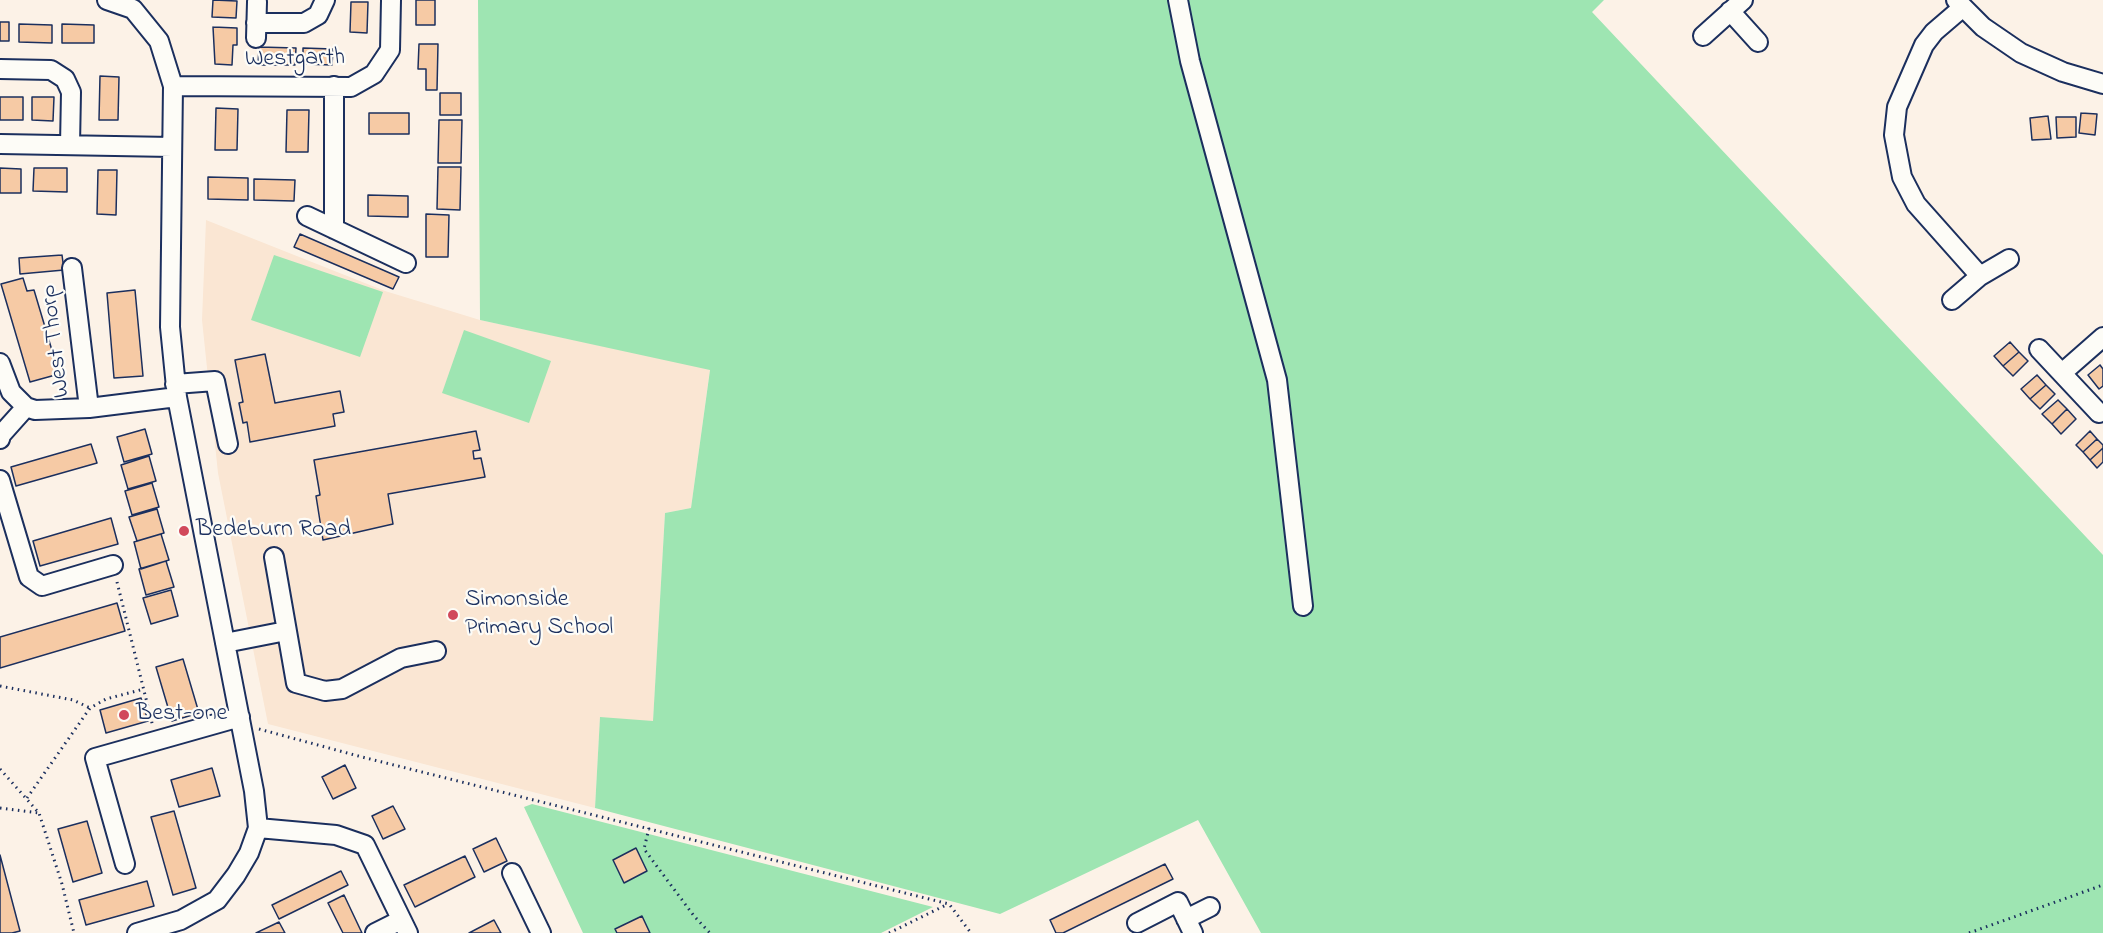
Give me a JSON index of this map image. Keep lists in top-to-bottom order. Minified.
{"streets":{"street":["Westgarth","West Thorp"]},"places":["Bedeburn Road","Simonside Primary School","Best-one"]}
